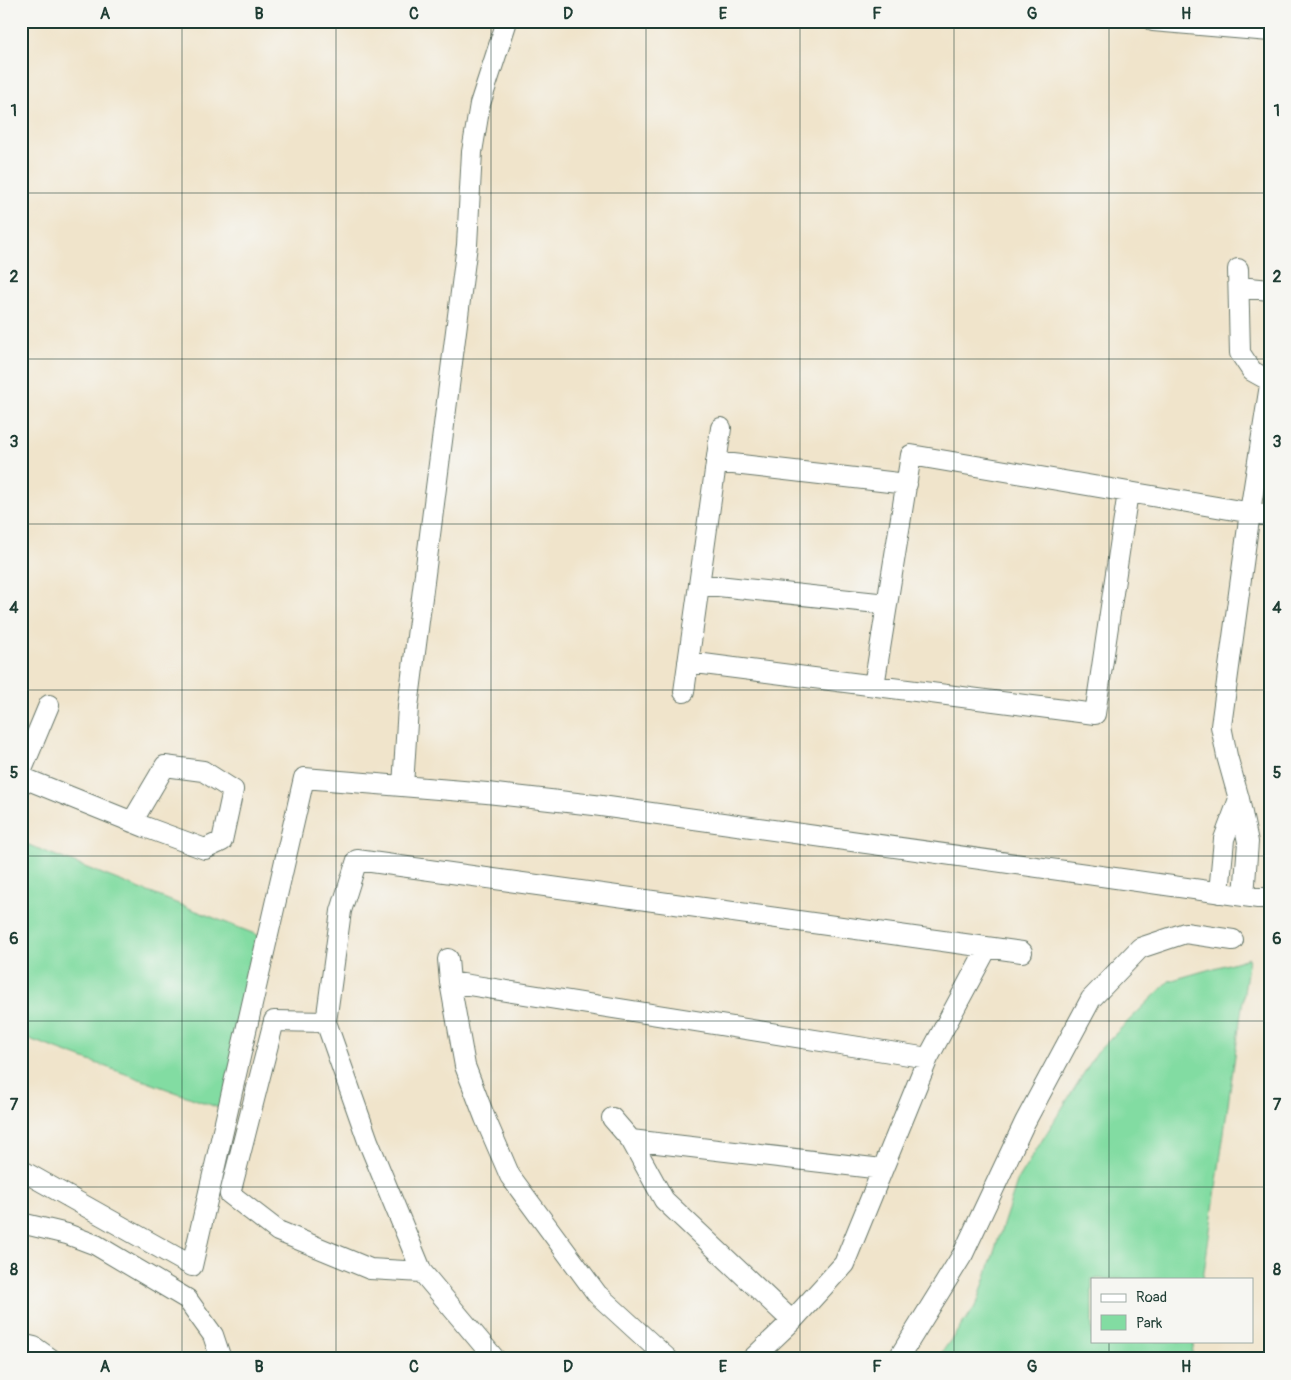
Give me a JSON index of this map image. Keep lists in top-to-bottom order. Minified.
{"legend":["Road","Park"],"grid":{"columns":["A","B","C","D","E","F","G","H"],"rows":["1","2","3","4","5","6","7","8"]}}
